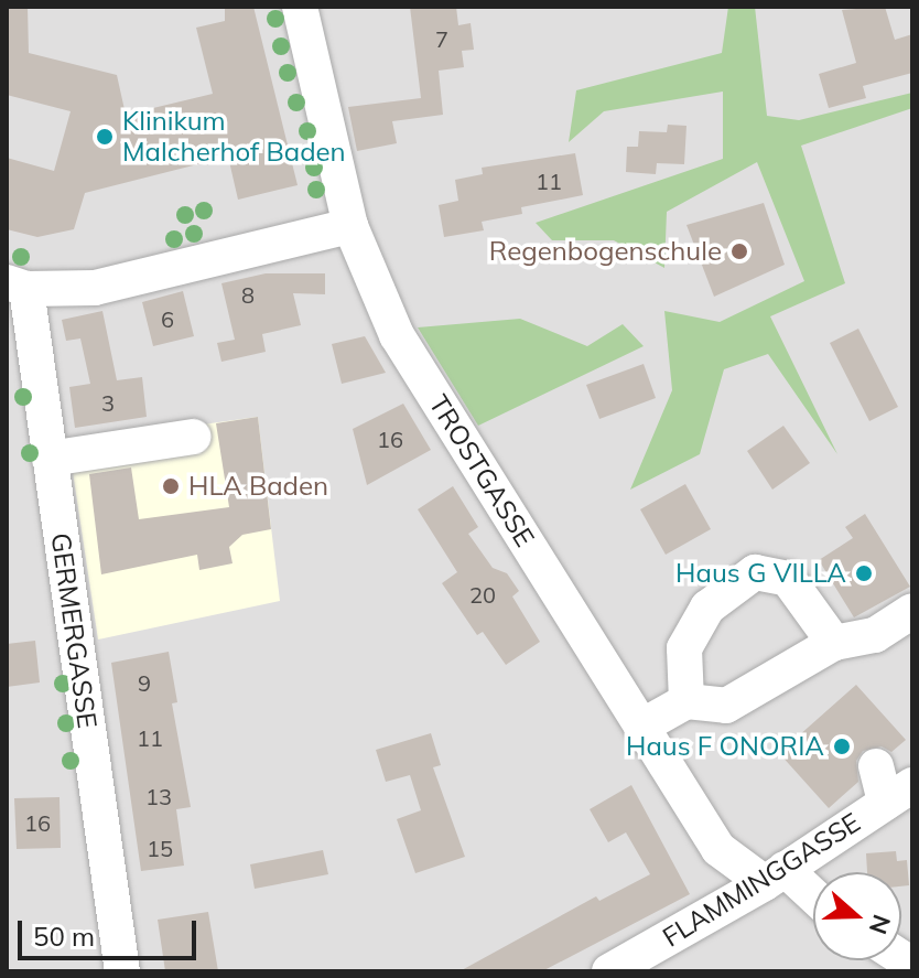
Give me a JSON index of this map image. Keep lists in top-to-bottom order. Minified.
{"streets":{"street":["TROSTGASSE","GERMERGASSE","FLAMMINGGASSE"]},"crossings":[["TROSTGASSE","FLAMMINGGASSE"]],"places":["Klinikum Malcherhof Baden","Regenbogenschule","HLA Baden","Haus G VILLA","Haus F ONORIA"],"house_numbers":["7","11","8","6","3","16","20","9","11","13","16","15"],"scale_bar":"50 m","north":"right"}
